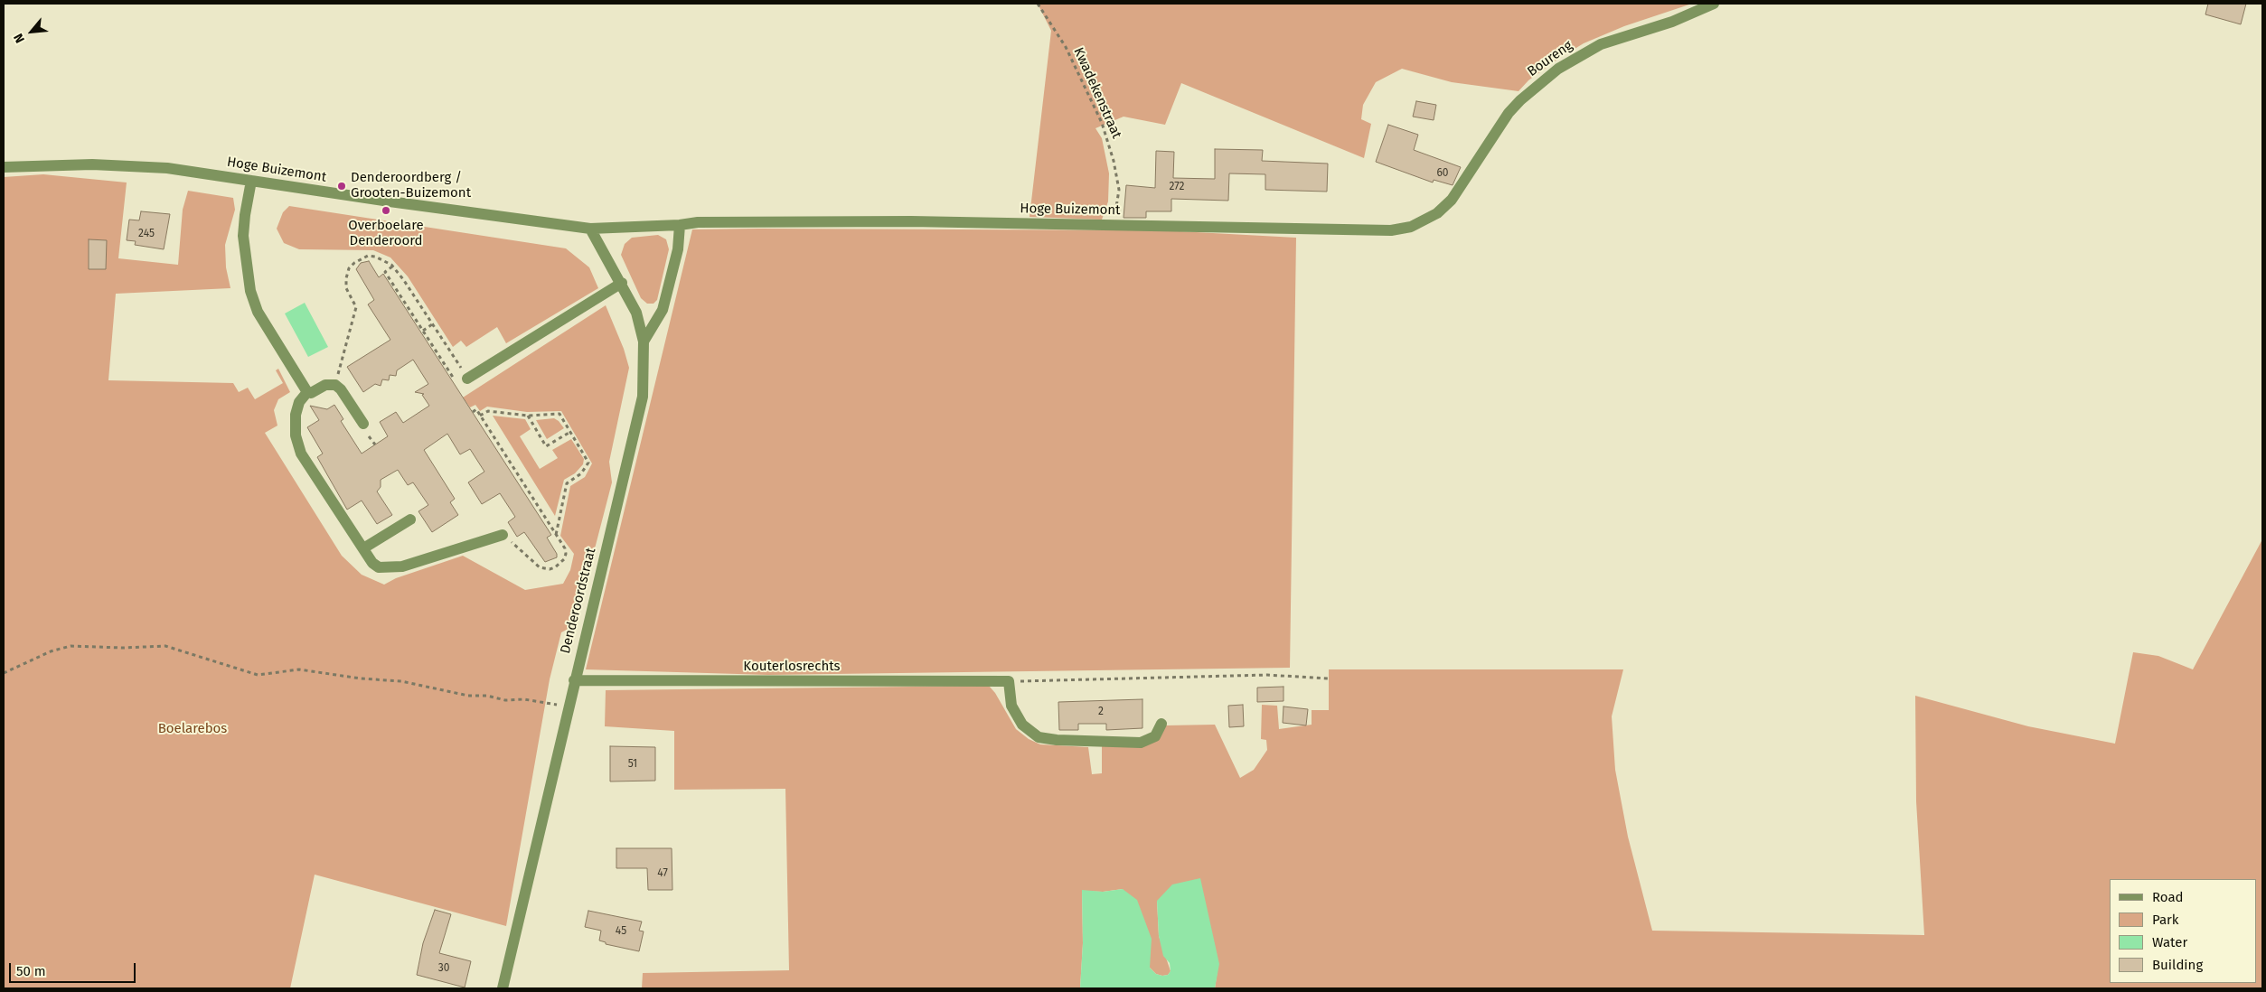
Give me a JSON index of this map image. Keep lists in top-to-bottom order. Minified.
{"streets":{"street":["Boureng","Hoge Buizemont","Denderoordstraat","Kouterlosrechts"],"path":["Kwadekenstraat"]},"crossings":[["Boureng","Hoge Buizemont"],["Kwadekenstraat","Hoge Buizemont"],["Hoge Buizemont","Denderoordstraat"],["Denderoordstraat","Kouterlosrechts"]],"parks":["Boelarebos"],"places":["Denderoordberg / Grooten-Buizemont","Overboelare Denderoord"],"house_numbers":["60","272","245","2","51","47","45","30"],"legend":["Road","Park","Water","Building"],"scale_bar":"50 m","north":"bottom left"}
